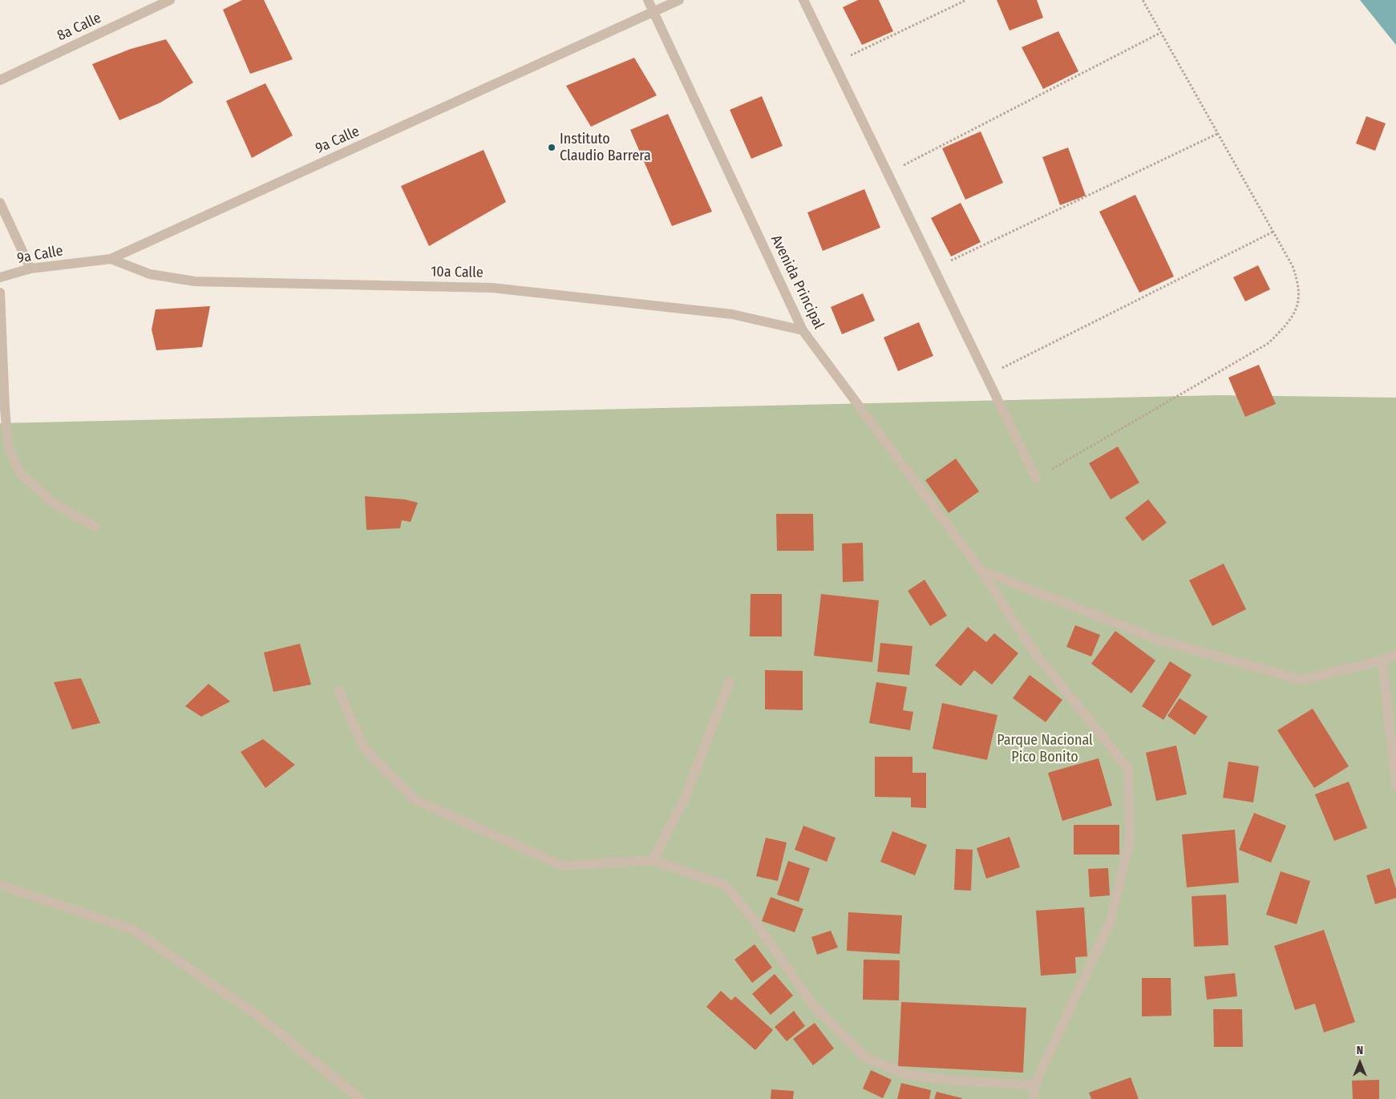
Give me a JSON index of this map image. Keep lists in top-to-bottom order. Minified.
{"streets":{"street":["8a Calle","9a Calle","10a Calle","Avenida Principal"]},"crossings":[["9a Calle","10a Calle"],["9a Calle","Avenida Principal"],["10a Calle","Avenida Principal"]],"parks":["Parque Nacional Pico Bonito"],"places":["Instituto Claudio Barrera"],"north":"top"}
